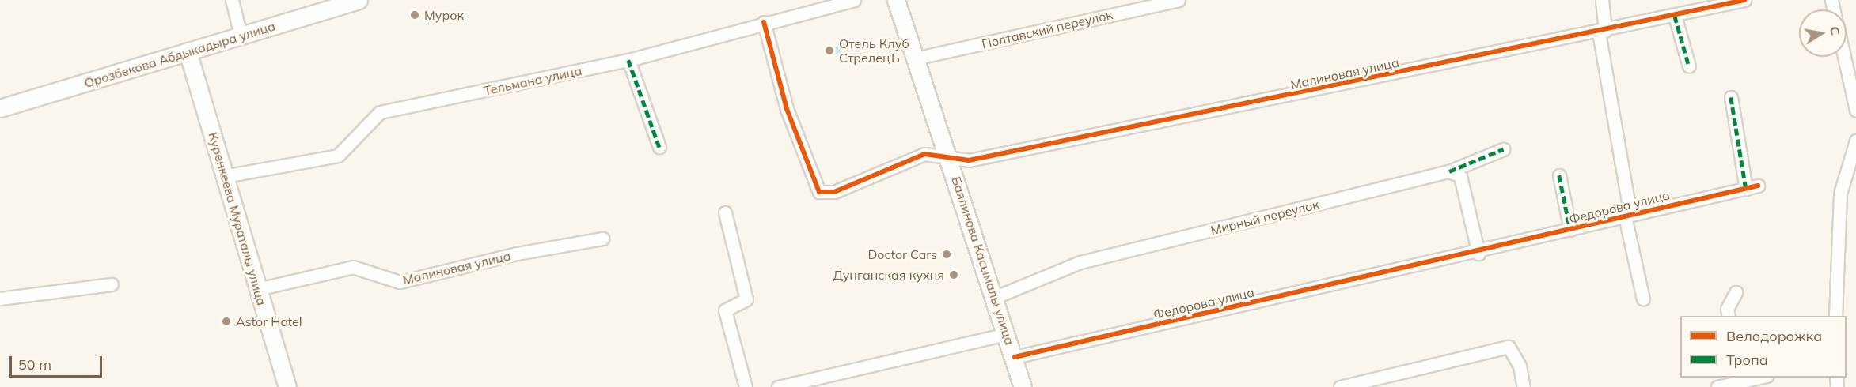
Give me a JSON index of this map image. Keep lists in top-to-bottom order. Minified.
{"streets":{"street":["Полтавский переулок","Орозбекова Абдыкадыра улица","Малиновая улица","Тельмана улица","Федорова улица","Мирный переулок","Куренкеева Мураталы улица","Баялинова Касымалы улица"]},"crossings":[["Полтавский переулок","Баялинова Касымалы улица"],["Орозбекова Абдыкадыра улица","Куренкеева Мураталы улица"],["Малиновая улица","Тельмана улица"],["Малиновая улица","Федорова улица"],["Малиновая улица","Куренкеева Мураталы улица"],["Малиновая улица","Баялинова Касымалы улица"],["Тельмана улица","Куренкеева Мураталы улица"],["Федорова улица","Баялинова Касымалы улица"],["Мирный переулок","Баялинова Касымалы улица"]],"places":["Мурок","Отель Клуб СтрелецЪ","Doctor Cars","Дунганская кухня","Astor Hotel"],"legend":["Велодорожка","Тропа"],"scale_bar":"50 m","north":"right"}
